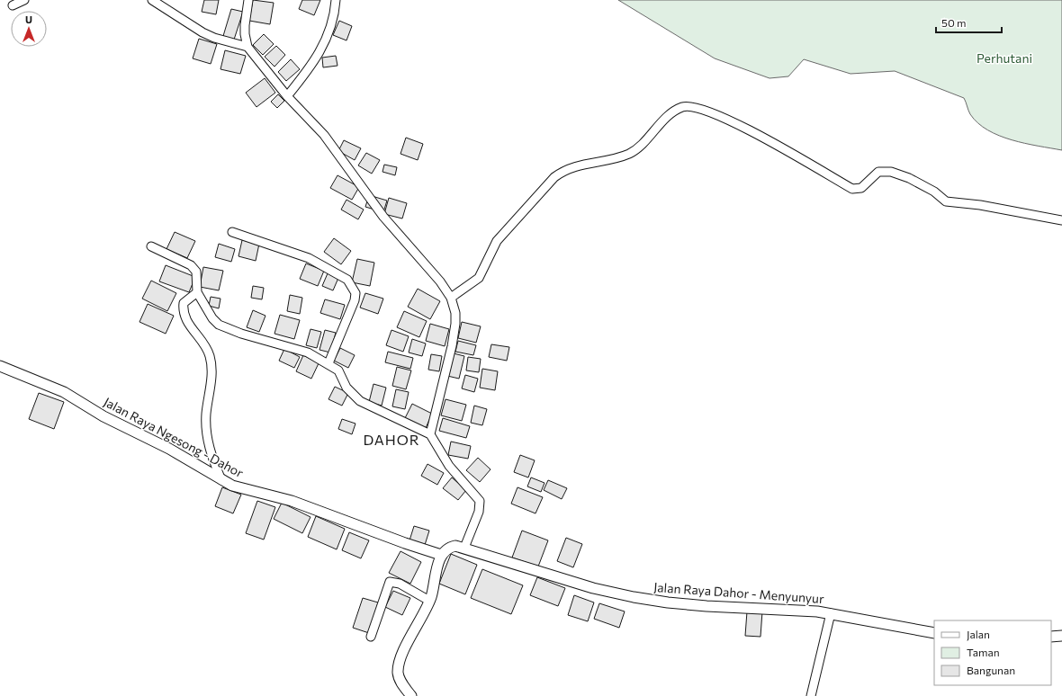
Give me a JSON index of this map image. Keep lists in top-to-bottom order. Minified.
{"streets":{"street":["Jalan Raya Ngesong - Dahor","Jalan Raya Dahor - Menyunyur"]},"crossings":[["Jalan Raya Ngesong - Dahor","Jalan Raya Dahor - Menyunyur"]],"districts":["DAHOR"],"parks":["Perhutani"],"legend":["Jalan","Taman","Bangunan"],"scale_bar":"50 m","north":"top"}
